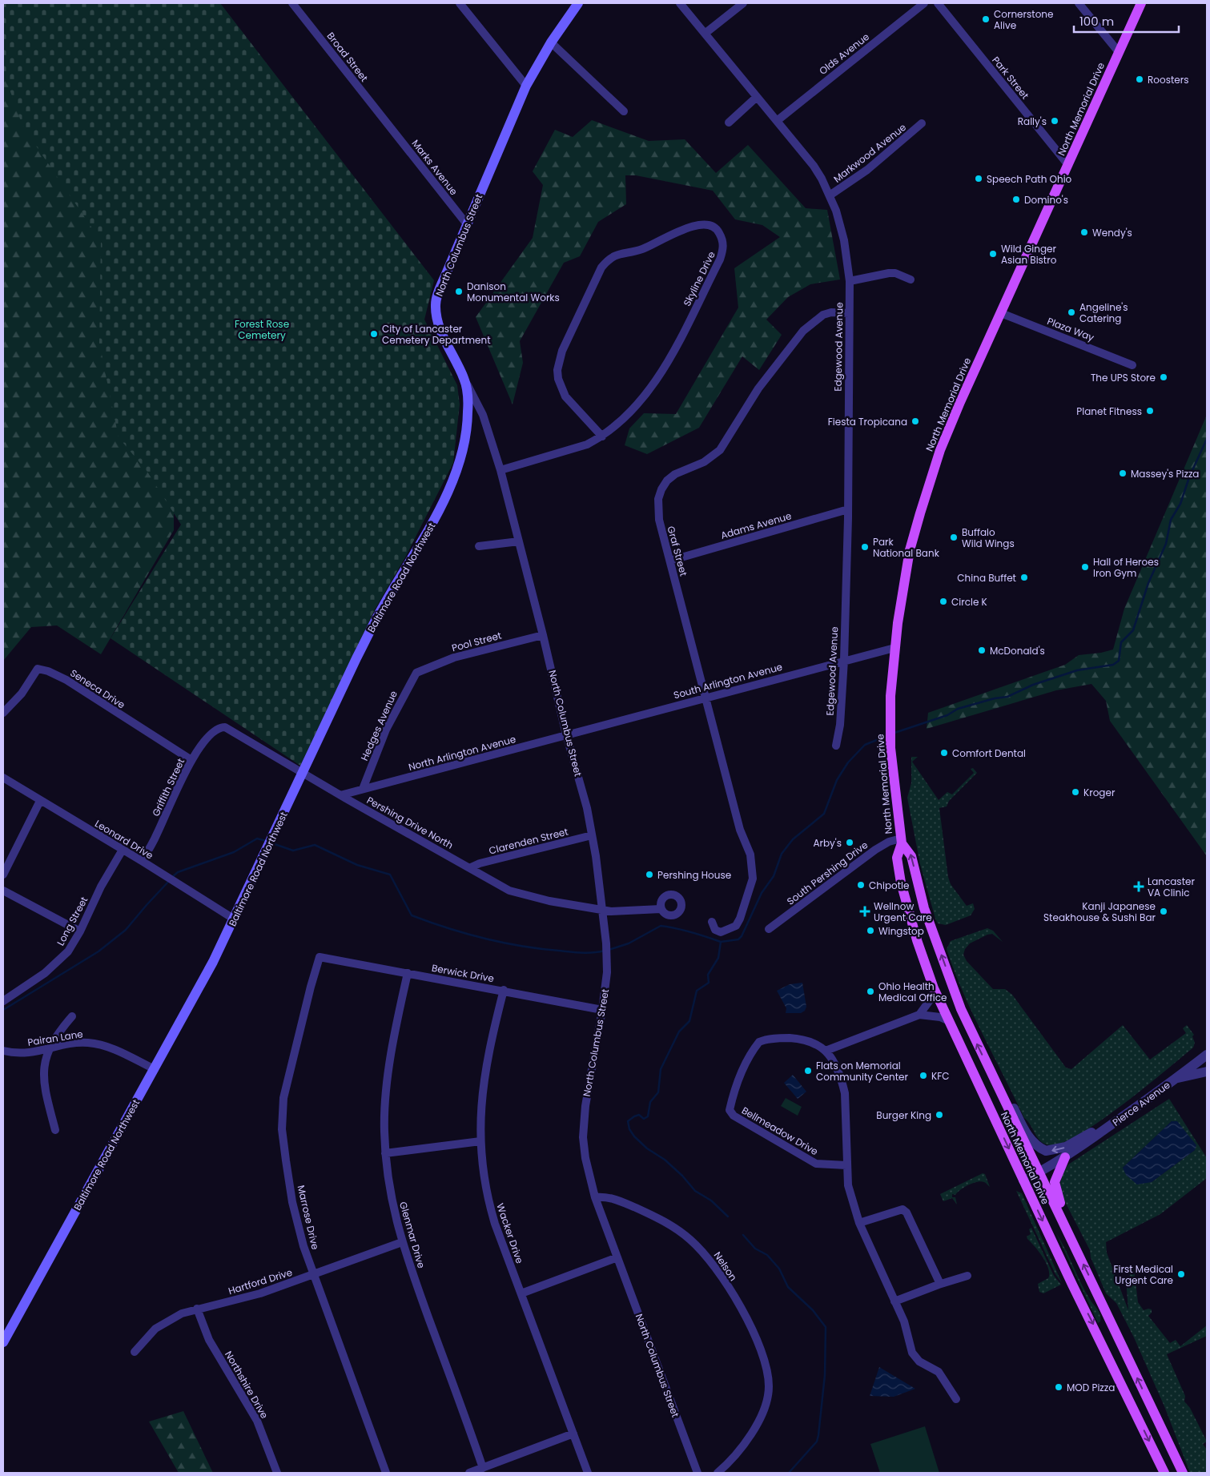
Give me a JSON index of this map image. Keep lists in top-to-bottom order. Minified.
{"streets":{"main road":["North Memorial Drive","North Columbus Street","Baltimore Road Northwest"],"street":["Olds Avenue","Broad Street","Park Street","Markwood Avenue","Marks Avenue","Skyline Drive","Plaza Way","Edgewood Avenue","Adams Avenue","Graf Street","Pool Street","South Arlington Avenue","Seneca Drive","Hedges Avenue","North Arlington Avenue","Griffith Street","Pershing Drive North","Leonard Drive","Clarenden Street","South Pershing Drive","Long Street","Berwick Drive","Pairan Lane","Pierce Avenue","Bellmeadow Drive","Marrose Drive","Wacker Drive","Glenmar Drive","Nelson","Hartford Drive","Northshire Drive"]},"crossings":[["Olds Avenue","Edgewood Avenue"],["Broad Street","Marks Avenue"],["Park Street","North Memorial Drive"],["North Memorial Drive","Plaza Way"],["North Memorial Drive","South Arlington Avenue"],["North Memorial Drive","South Pershing Drive"],["North Memorial Drive","Pierce Avenue"],["Markwood Avenue","Edgewood Avenue"],["Marks Avenue","North Columbus Street"],["North Columbus Street","Skyline Drive"],["North Columbus Street","Baltimore Road Northwest"],["North Columbus Street","Pool Street"],["North Columbus Street","South Arlington Avenue"],["North Columbus Street","North Arlington Avenue"],["North Columbus Street","Pershing Drive North"],["North Columbus Street","Clarenden Street"],["North Columbus Street","Berwick Drive"],["North Columbus Street","Nelson"],["Edgewood Avenue","Adams Avenue"],["Edgewood Avenue","Graf Street"],["Edgewood Avenue","South Arlington Avenue"],["Adams Avenue","Graf Street"],["Graf Street","South Arlington Avenue"],["Baltimore Road Northwest","Pershing Drive North"],["Baltimore Road Northwest","Leonard Drive"],["Baltimore Road Northwest","Pairan Lane"],["Pool Street","Hedges Avenue"],["South Arlington Avenue","North Arlington Avenue"],["Seneca Drive","Griffith Street"],["Hedges Avenue","North Arlington Avenue"],["North Arlington Avenue","Pershing Drive North"],["Griffith Street","Pershing Drive North"],["Griffith Street","Leonard Drive"],["Pershing Drive North","Clarenden Street"],["Leonard Drive","Long Street"],["Berwick Drive","Marrose Drive"],["Berwick Drive","Wacker Drive"],["Berwick Drive","Glenmar Drive"],["Marrose Drive","Hartford Drive"],["Glenmar Drive","Hartford Drive"],["Hartford Drive","Northshire Drive"]],"parks":["Forest Rose Cemetery"],"places":{"other":["Cornerstone Alive","Roosters","Rally's","Speech Path Ohio","Domino's","Wendy's","Wild Ginger Asian Bistro","Danison Monumental Works","Angeline's Catering","City of Lancaster Cemetery Department","The UPS Store","Planet Fitness","Fiesta Tropicana","Massey's Pizza","Buffalo Wild Wings","Park National Bank","Hall of Heroes Iron Gym","China Buffet","Circle K","McDonald's","Comfort Dental","Kroger","Arby's","Pershing House","Chipotle","Kanji Japanese Steakhouse & Sushi Bar","Wingstop","Ohio Health Medical Office","Flats on Memorial Community Center","KFC","Burger King","First Medical Urgent Care","MOD Pizza"],"health":["Lancaster VA Clinic","Wellnow Urgent Care"]},"scale_bar":"100 m"}
